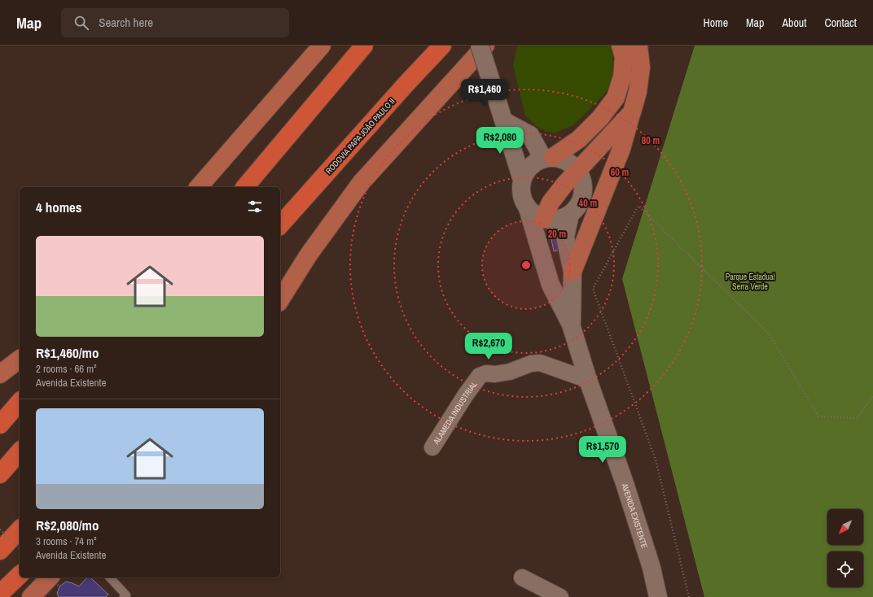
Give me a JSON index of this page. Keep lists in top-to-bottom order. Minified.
{"streets":{"highway":["RODOVIA PAPA JOÃO PAULO II"],"street":["ALAMEDA INDUSTRIAL","AVENIDA EXISTENTE"]},"crossings":[["ALAMEDA INDUSTRIAL","AVENIDA EXISTENTE"]],"parks":["Parque Estadual Serra Verde"],"north":"bottom left","page":{"header":"Map","search":"Search here","nav":["Home","Map","About","Contact"],"price":["R$1,460","R$2,080","R$2,670","R$1,570"],"heading":"4 homes","list":[{"name":"R$1,460/mo","note":"2 rooms · 66 m² · Avenida Existente"},{"name":"R$2,080/mo","note":"3 rooms · 74 m² · Avenida Existente"}]},"rings":["80 m","60 m","40 m","20 m"]}
